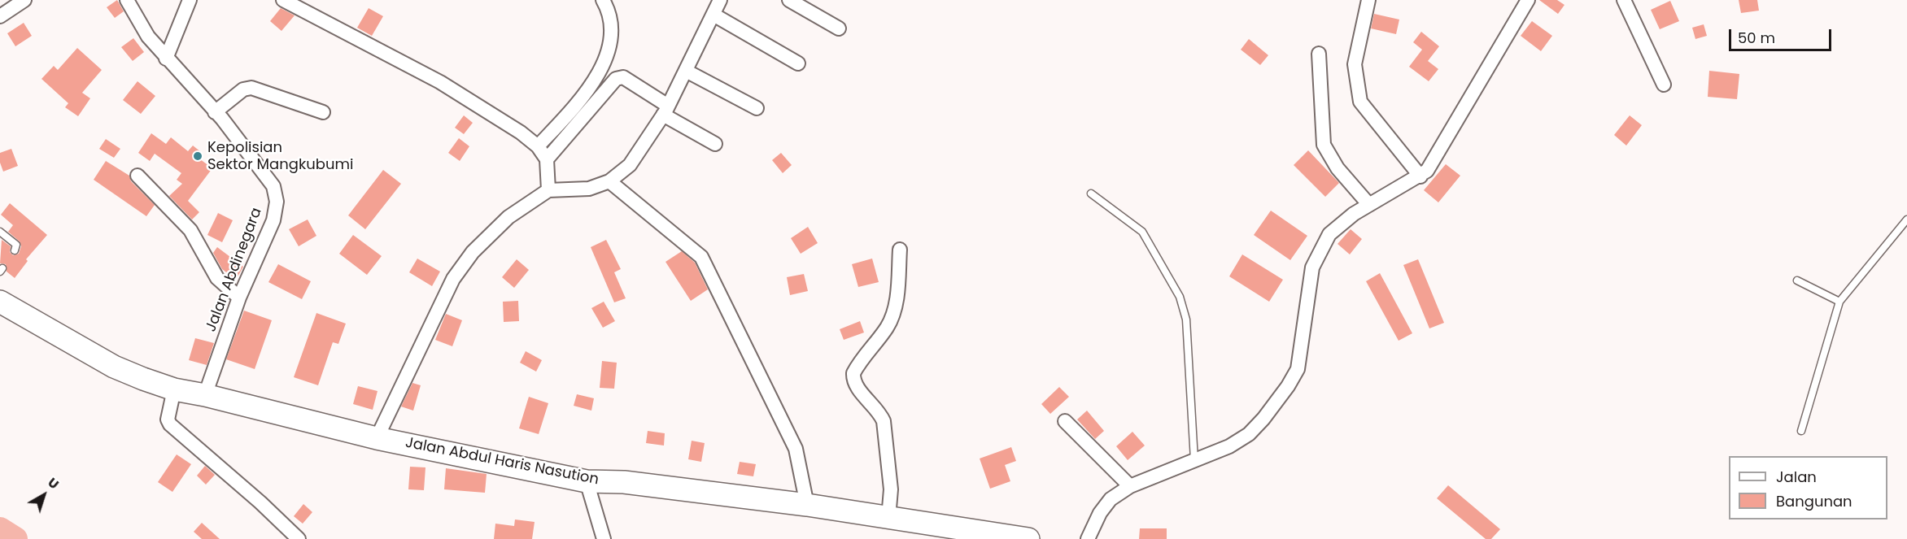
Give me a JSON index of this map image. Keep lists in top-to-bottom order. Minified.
{"streets":{"main road":["Jalan Abdul Haris Nasution"],"street":["Jalan Abdinegara"]},"crossings":[["Jalan Abdinegara","Jalan Abdul Haris Nasution"]],"places":["Kepolisian Sektor Mangkubumi"],"legend":["Jalan","Bangunan"],"scale_bar":"50 m","north":"top right"}
